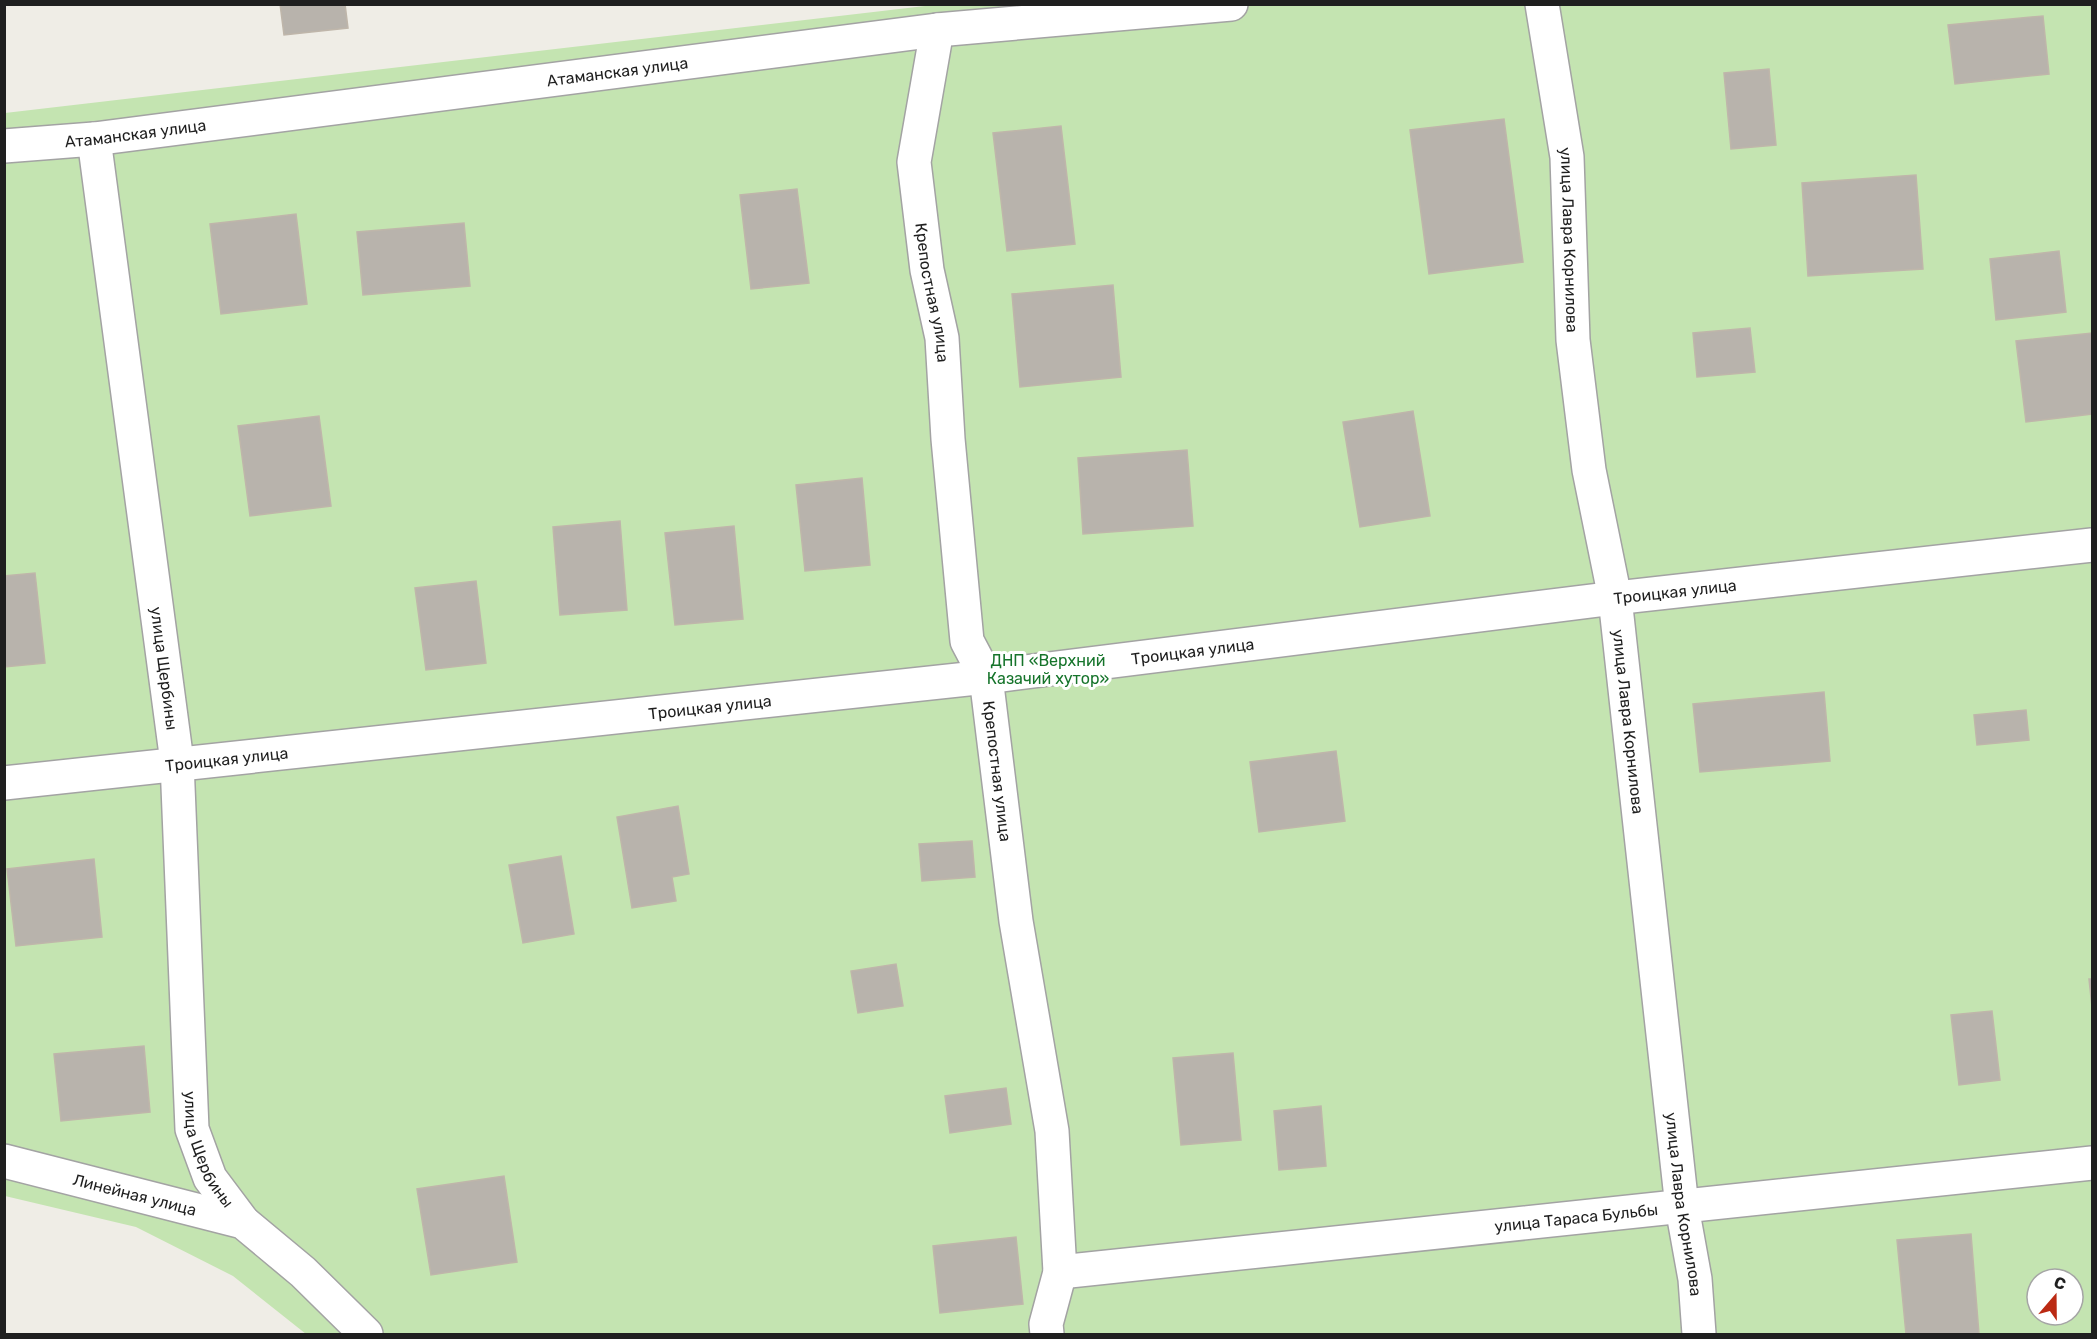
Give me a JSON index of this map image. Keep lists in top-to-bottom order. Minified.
{"streets":{"street":["Атаманская улица","улица Лавра Корнилова","Крепостная улица","Троицкая улица","улица Щербины","Линейная улица","улица Тараса Бульбы"]},"crossings":[["Атаманская улица","Крепостная улица"],["Атаманская улица","улица Щербины"],["улица Лавра Корнилова","Троицкая улица"],["улица Лавра Корнилова","улица Тараса Бульбы"],["Крепостная улица","Троицкая улица"],["Крепостная улица","улица Тараса Бульбы"],["Троицкая улица","улица Щербины"],["улица Щербины","Линейная улица"]],"parks":["ДНП «Верхний Казачий хутор»"],"north":"top"}
